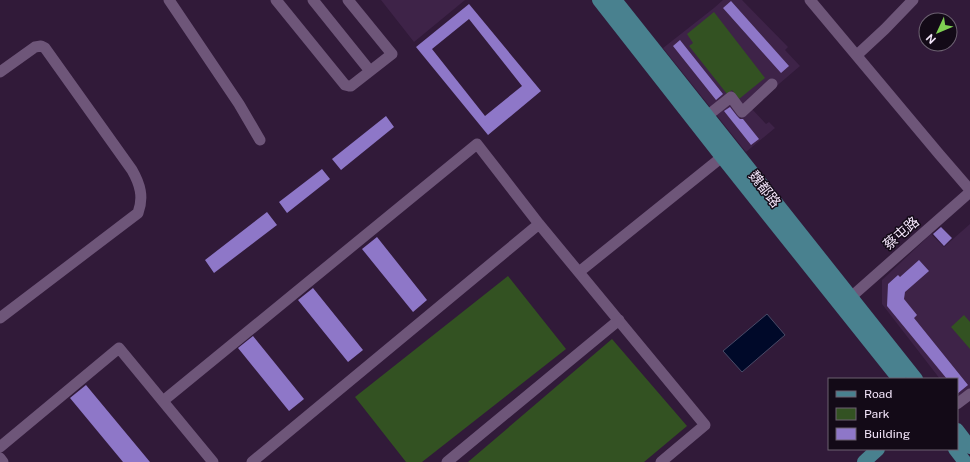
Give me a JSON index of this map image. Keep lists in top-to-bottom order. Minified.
{"streets":{"main road":["魏都路"],"street":["蔡屯路"]},"crossings":[["魏都路","蔡屯路"]],"legend":["Road","Park","Building"],"north":"bottom left"}
